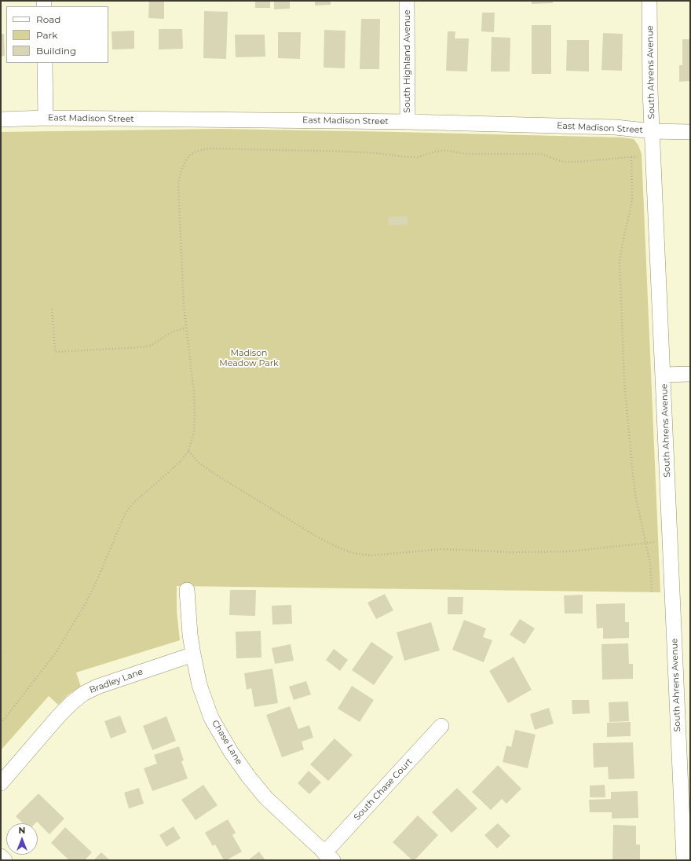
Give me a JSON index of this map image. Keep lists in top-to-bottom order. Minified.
{"streets":{"street":["South Highland Avenue","South Ahrens Avenue","East Madison Street","Bradley Lane","Chase Lane","South Chase Court"]},"crossings":[["South Highland Avenue","East Madison Street"],["South Ahrens Avenue","East Madison Street"],["Bradley Lane","Chase Lane"],["Chase Lane","South Chase Court"]],"parks":["Madison Meadow Park"],"legend":["Road","Park","Building"],"north":"top"}
